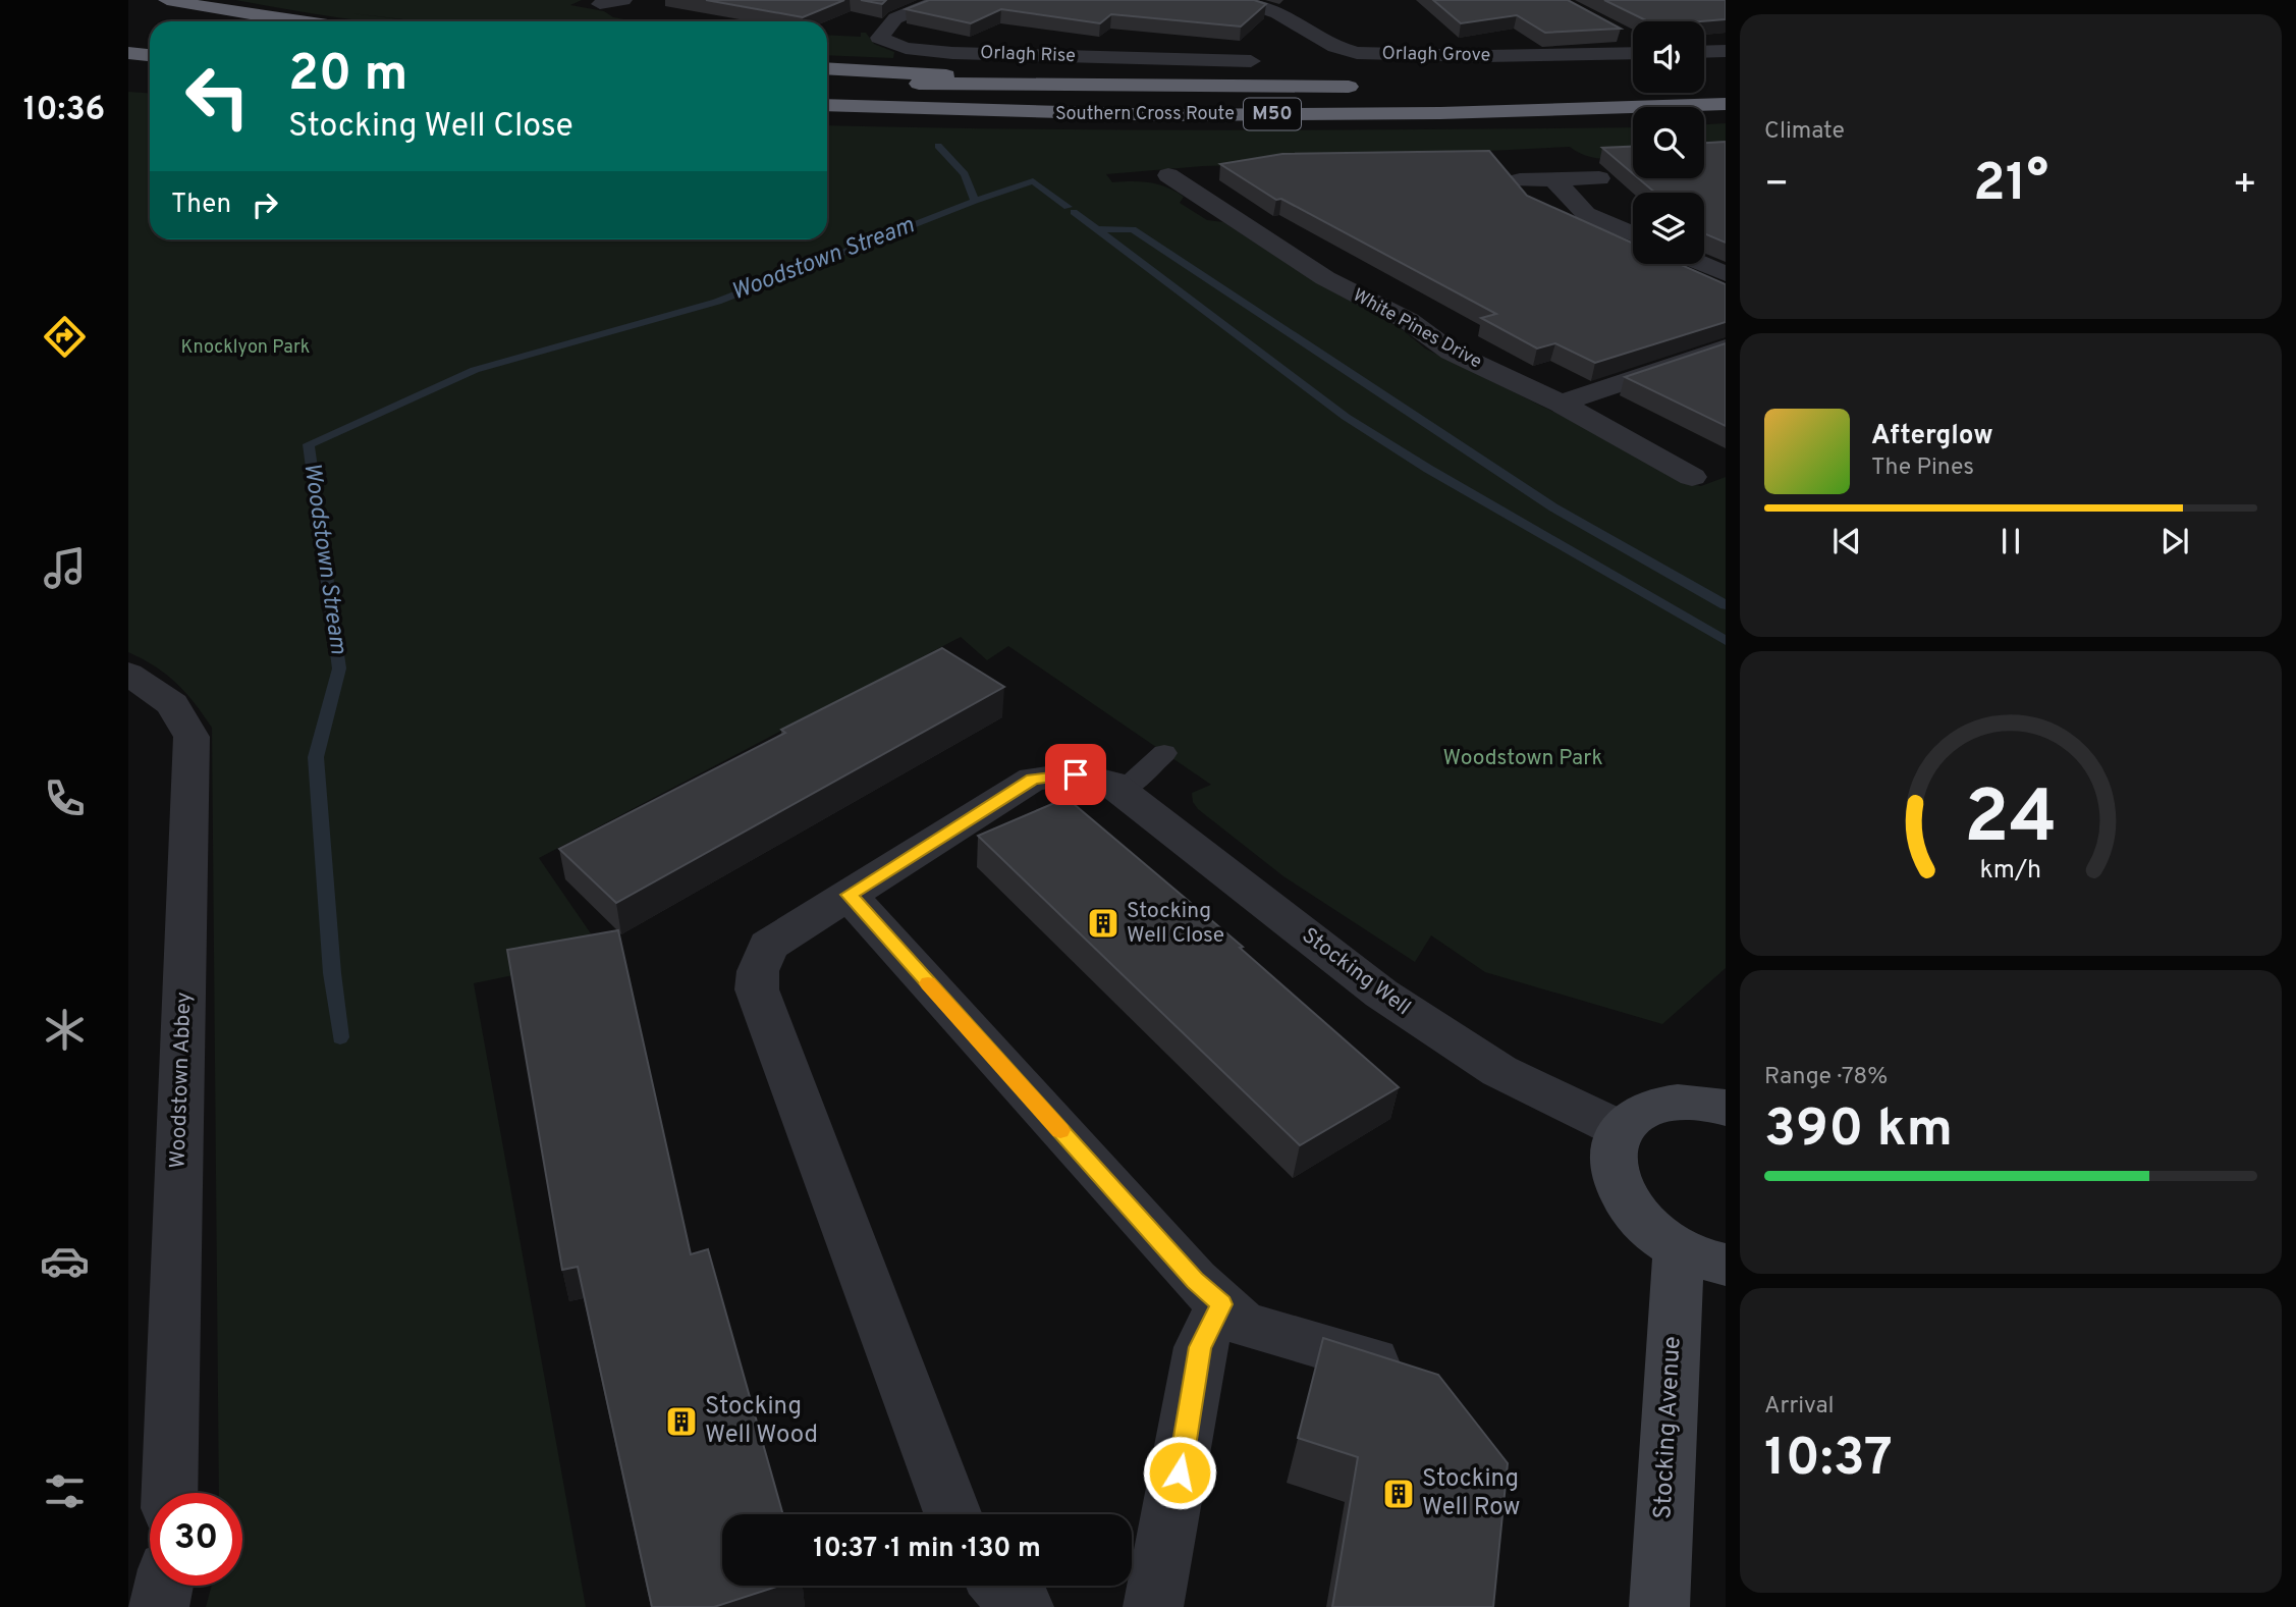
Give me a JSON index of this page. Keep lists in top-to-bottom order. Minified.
{"streets":{"highway":["Southern Cross Route","M50"],"street":["Orlagh Rise","Orlagh Grove","White Pines Drive","Stocking Well","Woodstown Abbey","Stocking Avenue"]},"crossings":[["Southern Cross Route","M50"],["Stocking Well","Stocking Avenue"]],"water":["Woodstown Stream"],"parks":["Knocklyon Park","Woodstown Park"],"places":{"building":["Stocking Well Close","Stocking Well Wood","Stocking Well Row"]},"page":{"tabs":"10:36","tile":["Climate",["Range · 78%","390 km"],["Arrival","10:37"]],"turn":["20 m","Stocking Well Close"],"heat":["−","21°","+"],"then":"Then","song":["Afterglow","The Pines"],"limit":"30","trip":"10:37 · 1 min · 130 m","gauge":["24","km/h"]}}
